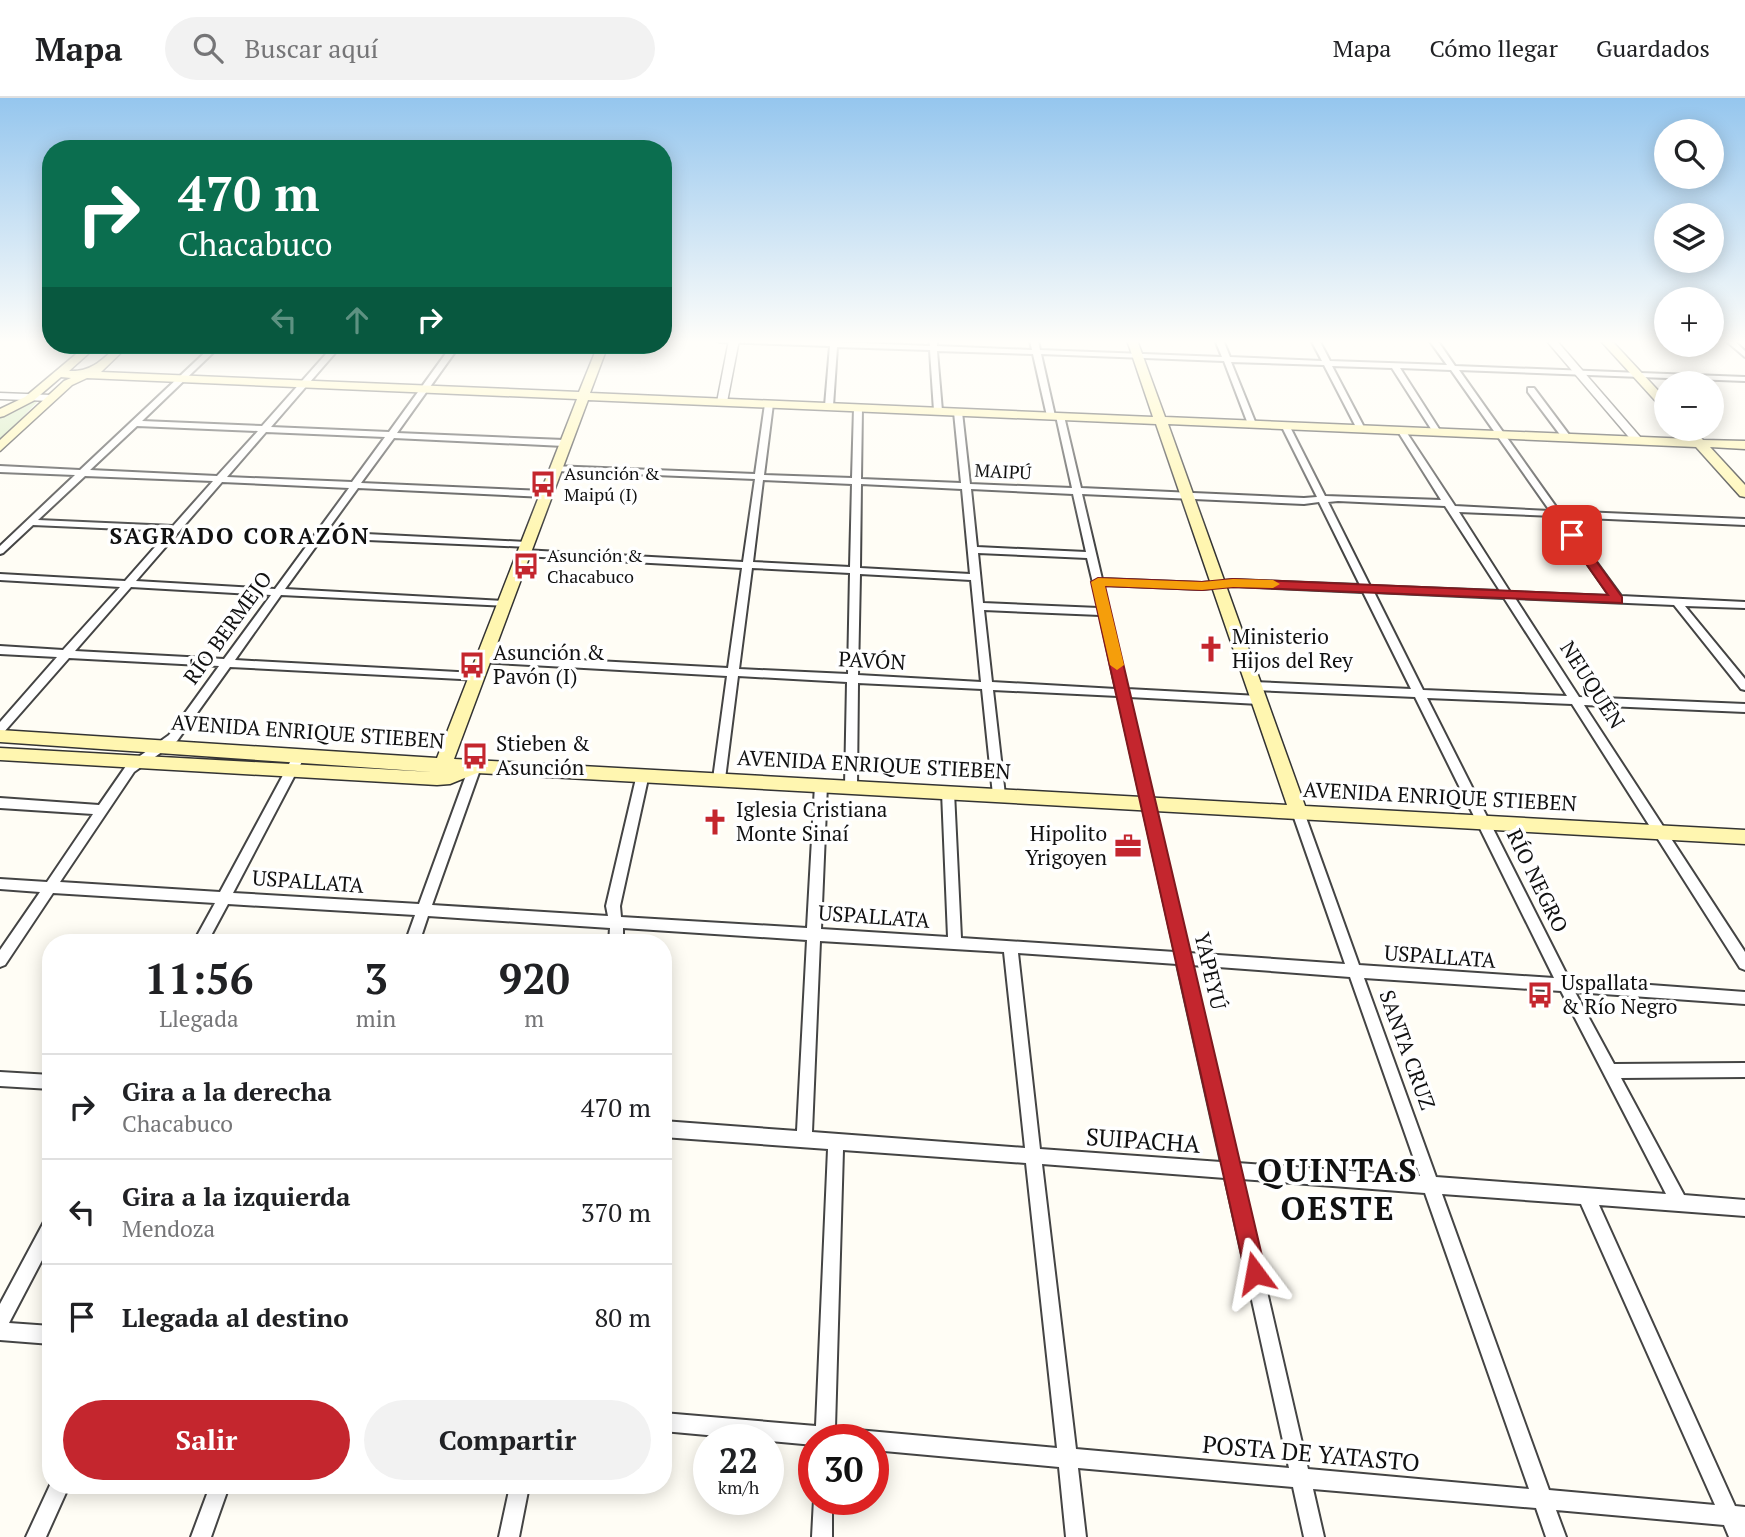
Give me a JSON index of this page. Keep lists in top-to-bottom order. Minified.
{"streets":{"main road":["AVENIDA ENRIQUE STIEBEN","SANTA CRUZ"],"street":["MAIPÚ","RÍO BERMEJO","PAVÓN","NEUQUÉN","RÍO NEGRO","USPALLATA","YAPEYÚ","SUIPACHA","POSTA DE YATASTO"]},"crossings":[["MAIPÚ","NEUQUÉN"],["MAIPÚ","RÍO NEGRO"],["MAIPÚ","YAPEYÚ"],["MAIPÚ","SANTA CRUZ"],["RÍO BERMEJO","AVENIDA ENRIQUE STIEBEN"],["RÍO BERMEJO","USPALLATA"],["PAVÓN","YAPEYÚ"],["PAVÓN","SANTA CRUZ"],["NEUQUÉN","AVENIDA ENRIQUE STIEBEN"],["AVENIDA ENRIQUE STIEBEN","RÍO NEGRO"],["AVENIDA ENRIQUE STIEBEN","YAPEYÚ"],["AVENIDA ENRIQUE STIEBEN","SANTA CRUZ"],["RÍO NEGRO","USPALLATA"],["RÍO NEGRO","SUIPACHA"],["USPALLATA","YAPEYÚ"],["USPALLATA","SANTA CRUZ"],["YAPEYÚ","SUIPACHA"],["YAPEYÚ","POSTA DE YATASTO"],["SANTA CRUZ","SUIPACHA"],["SANTA CRUZ","POSTA DE YATASTO"]],"districts":["SAGRADO CORAZÓN","QUINTAS OESTE"],"places":{"bus stop":["Asunción & Maipú (I)","Asunción & Chacabuco","Asunción & Pavón (I)","Stieben & Asunción","Uspallata & Río Negro"],"church":["Ministerio Hijos del Rey","Iglesia Cristiana Monte Sinaí"],"office":["Hipolito Yrigoyen"]},"page":{"header":"Mapa","search":"Buscar aquí","nav":["Mapa","Cómo llegar","Guardados"],"map_buttons":["+","−"],"turn":["470 m","Chacabuco"],"eta":["11:56","Llegada","3","min","920","m"],"list":[{"name":"Gira a la derecha","note":"Chacabuco","value":"470 m"},{"name":"Gira a la izquierda","note":"Mendoza","value":"370 m"},{"name":"Llegada al destino","value":"80 m"}],"buttons":["Salir","Compartir"],"speed":"22 km/h","limit":"30"}}
